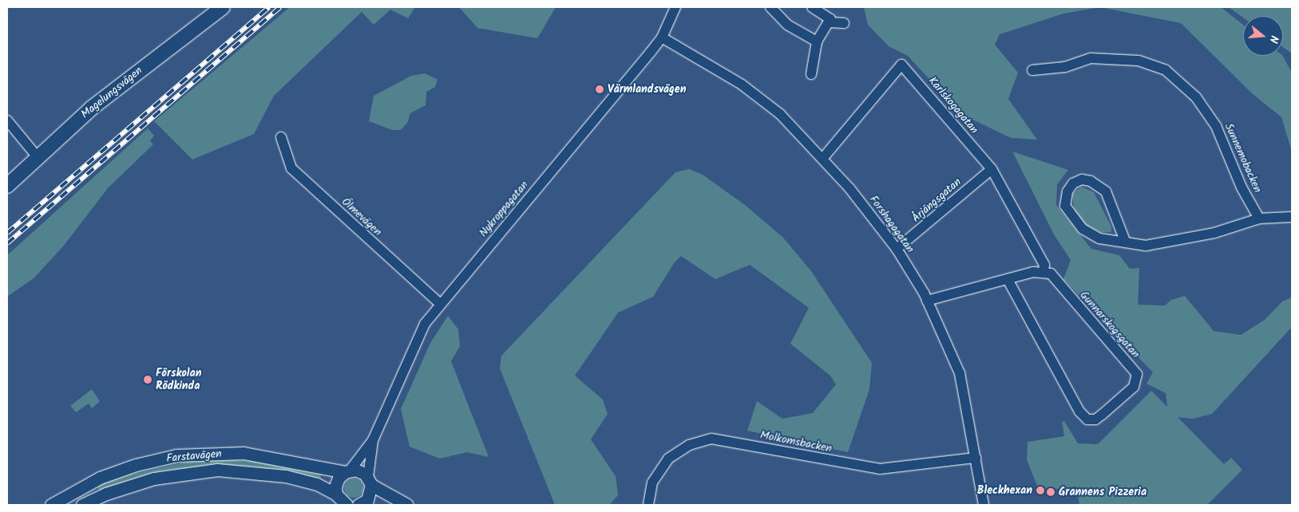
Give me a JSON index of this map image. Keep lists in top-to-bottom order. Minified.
{"streets":{"main road":["Magelungsvägen"],"street":["Karlskogagatan","Sunnemobacken","Årjängsgatan","Nykroppagatan","Ölmevägen","Forshagagatan","Gunnarskogsgatan","Molkomsbacken","Farstavägen"]},"crossings":[["Karlskogagatan","Årjängsgatan"],["Karlskogagatan","Forshagagatan"],["Karlskogagatan","Gunnarskogsgatan"],["Årjängsgatan","Forshagagatan"],["Nykroppagatan","Ölmevägen"],["Nykroppagatan","Forshagagatan"],["Nykroppagatan","Farstavägen"],["Forshagagatan","Molkomsbacken"]],"places":["Värmlandsvägen","Förskolan Rödkinda","Bleckhexan","Grannens Pizzeria"],"north":"right"}
